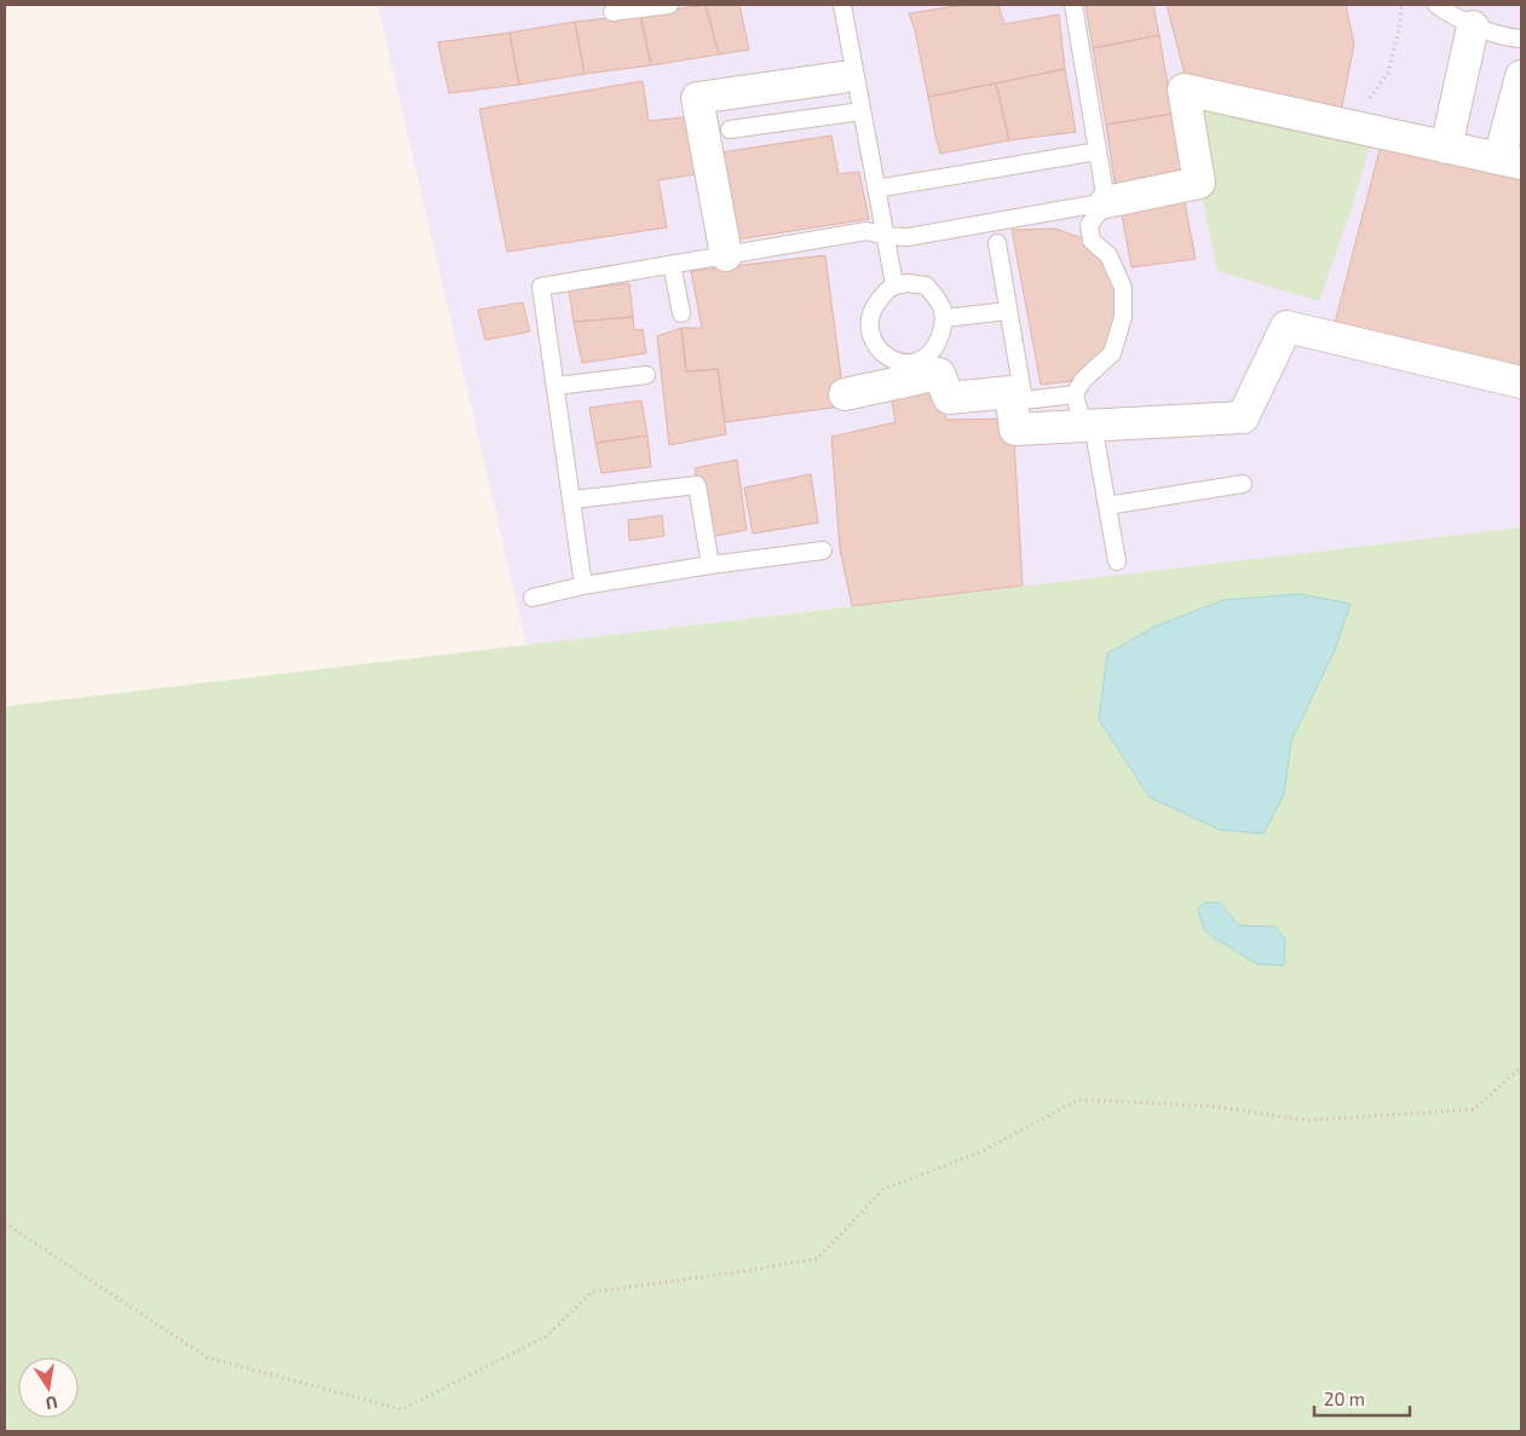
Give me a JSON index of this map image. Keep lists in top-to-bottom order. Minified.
{"scale_bar":"20 m","north":"bottom"}
